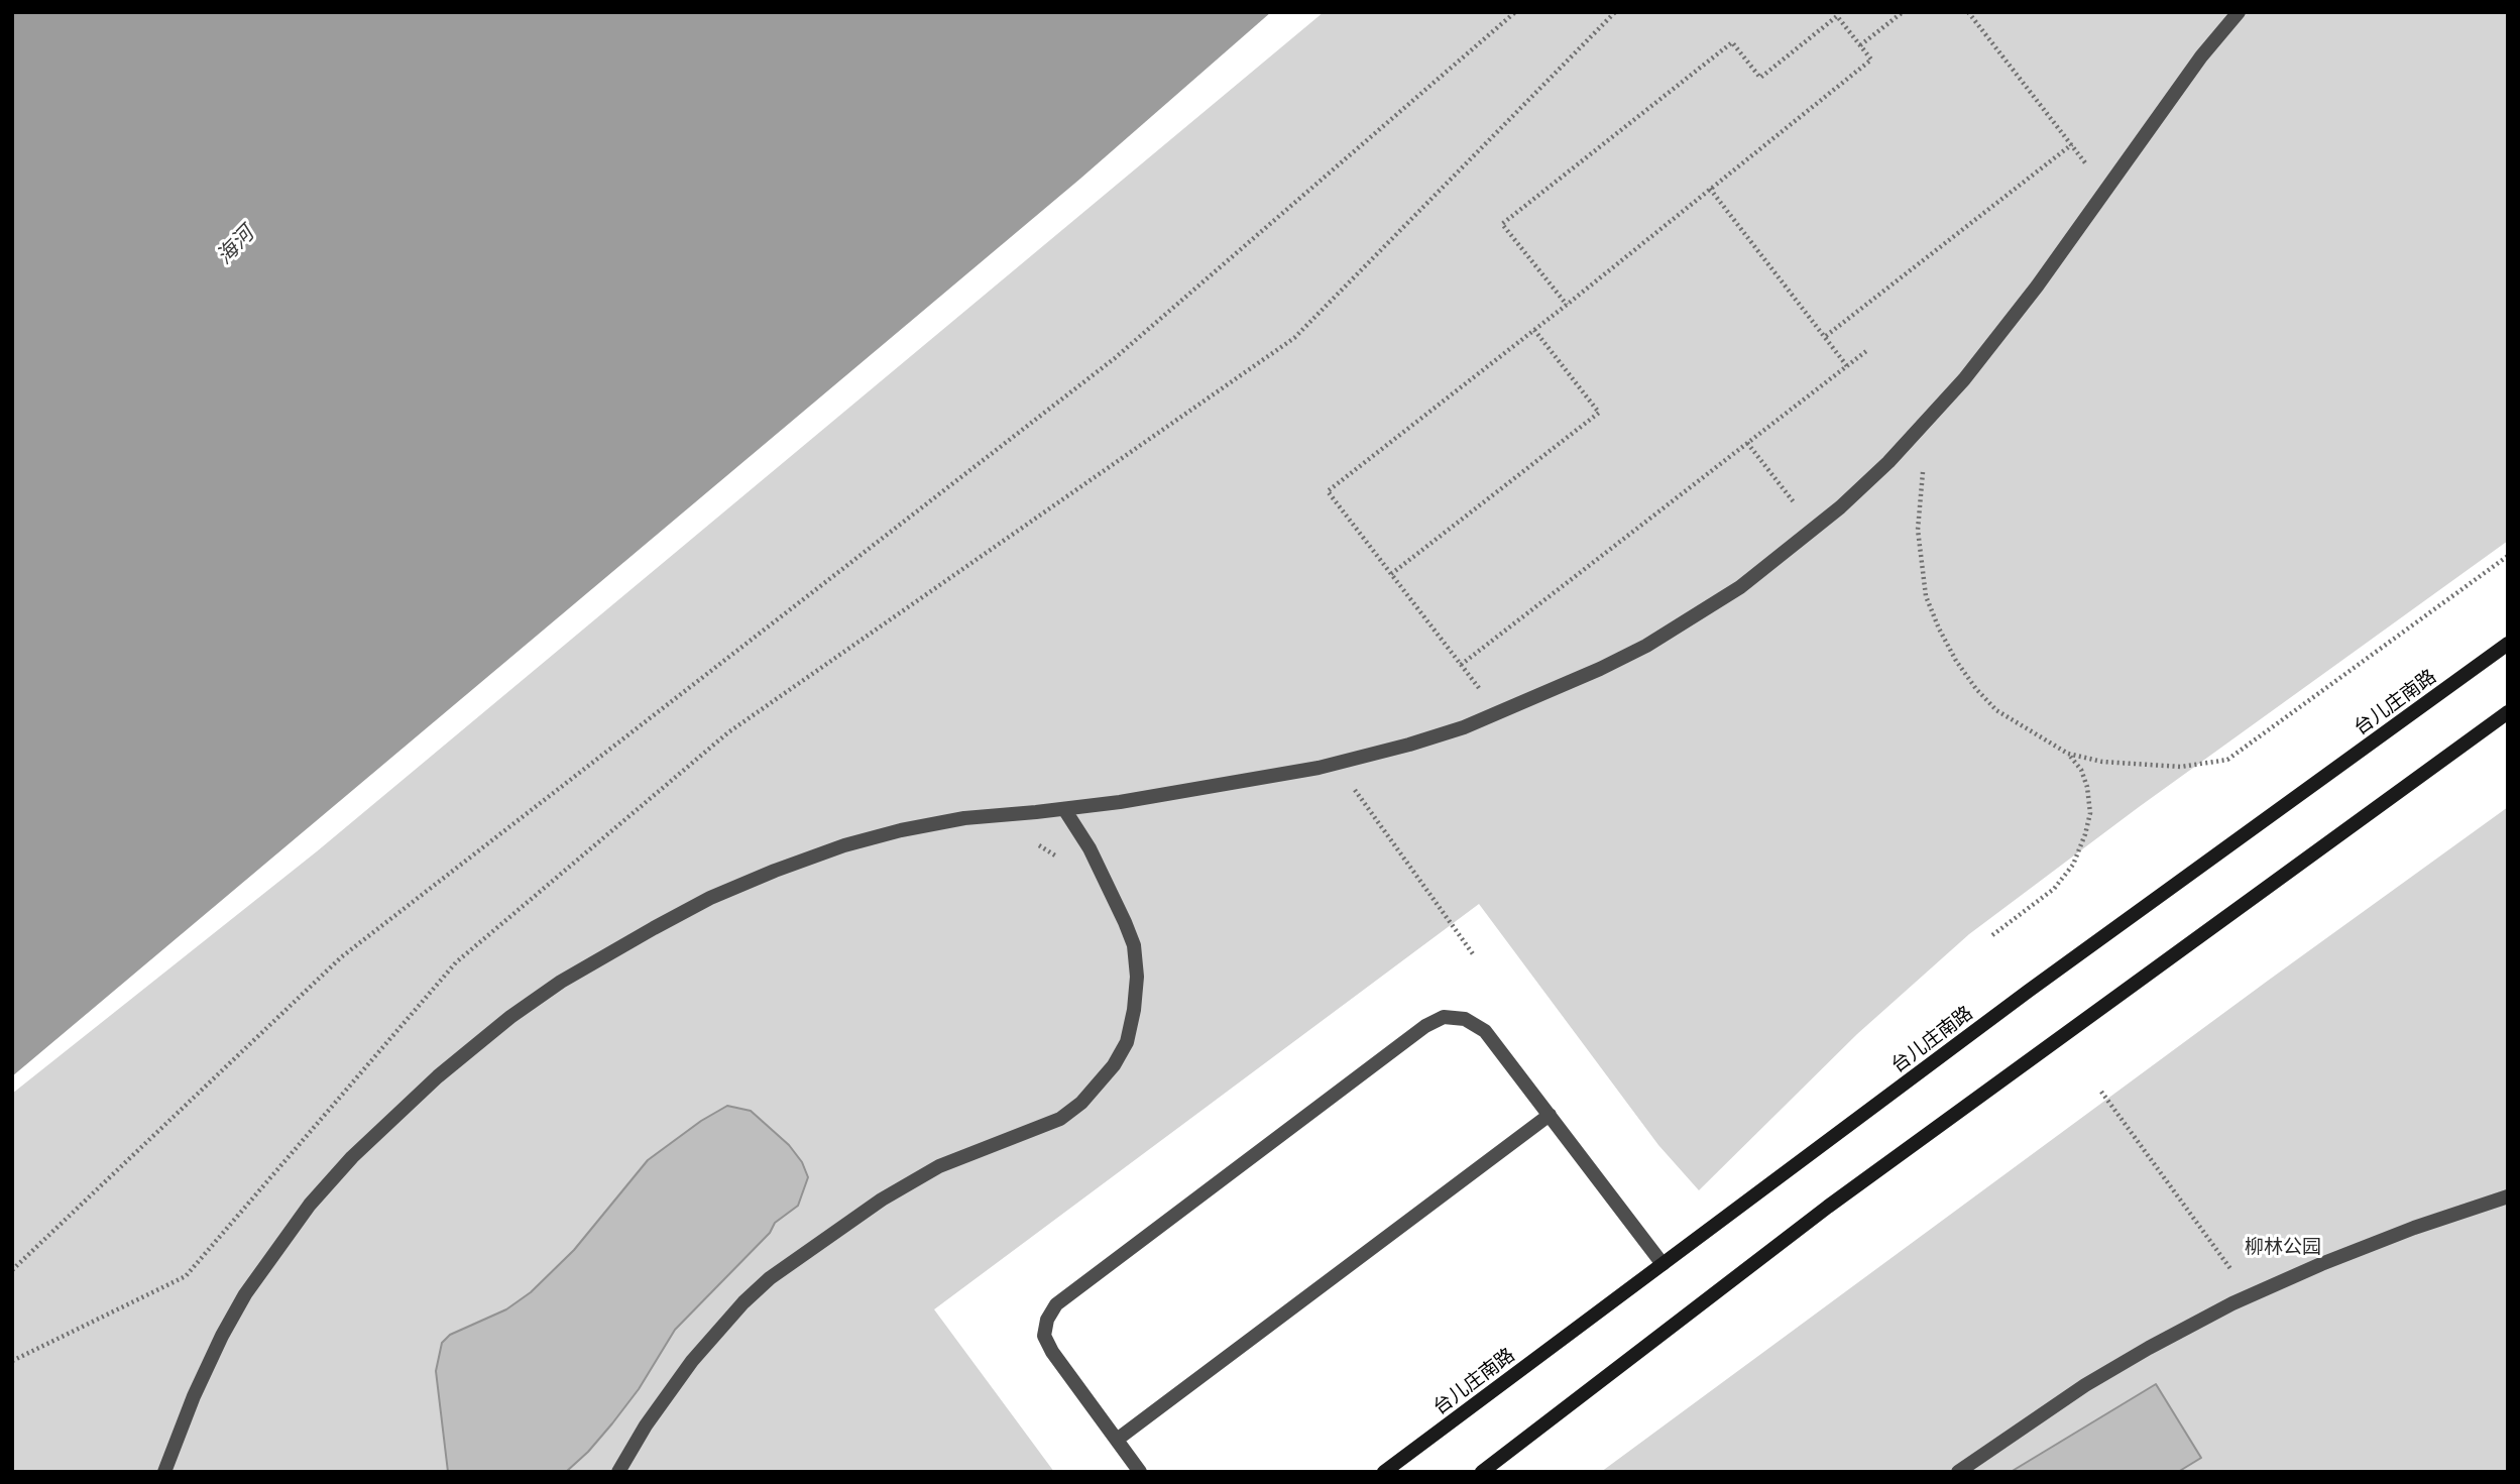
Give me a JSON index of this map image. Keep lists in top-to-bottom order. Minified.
{"streets":{"main road":["台儿庄南路"]},"water":["海河"],"parks":["柳林公园"]}
